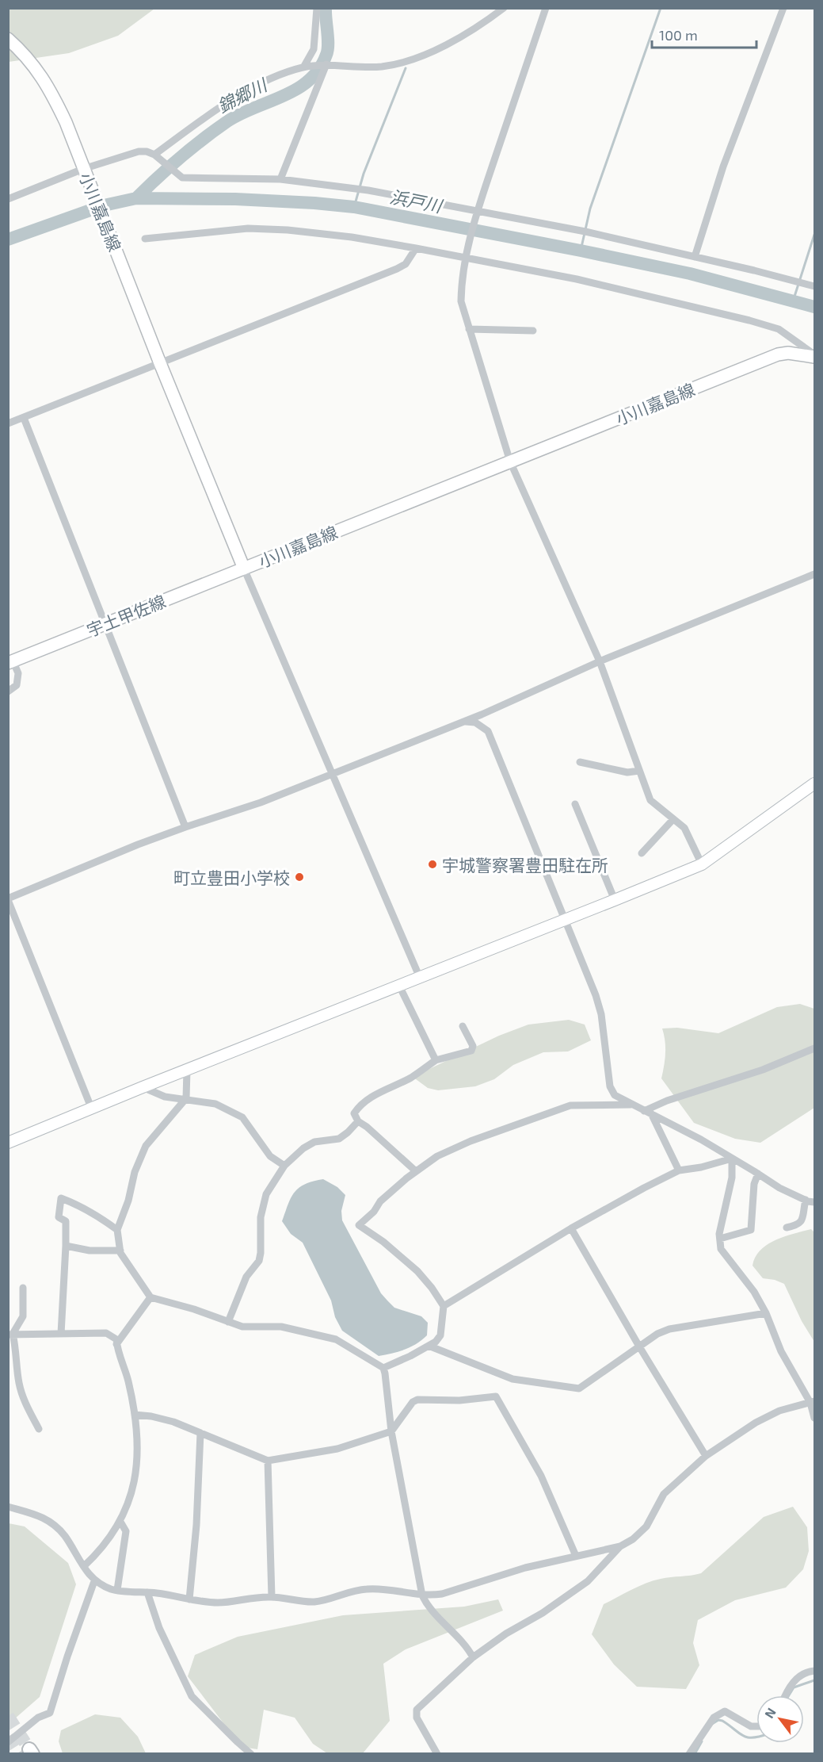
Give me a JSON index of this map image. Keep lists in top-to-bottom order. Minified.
{"streets":{"main road":["小川嘉島線","宇土甲佐線"]},"crossings":[["小川嘉島線","宇土甲佐線"]],"water":["錦郷川","浜戸川"],"places":["宇城警察署豊田駐在所","町立豊田小学校"],"scale_bar":"100 m","north":"top left"}
